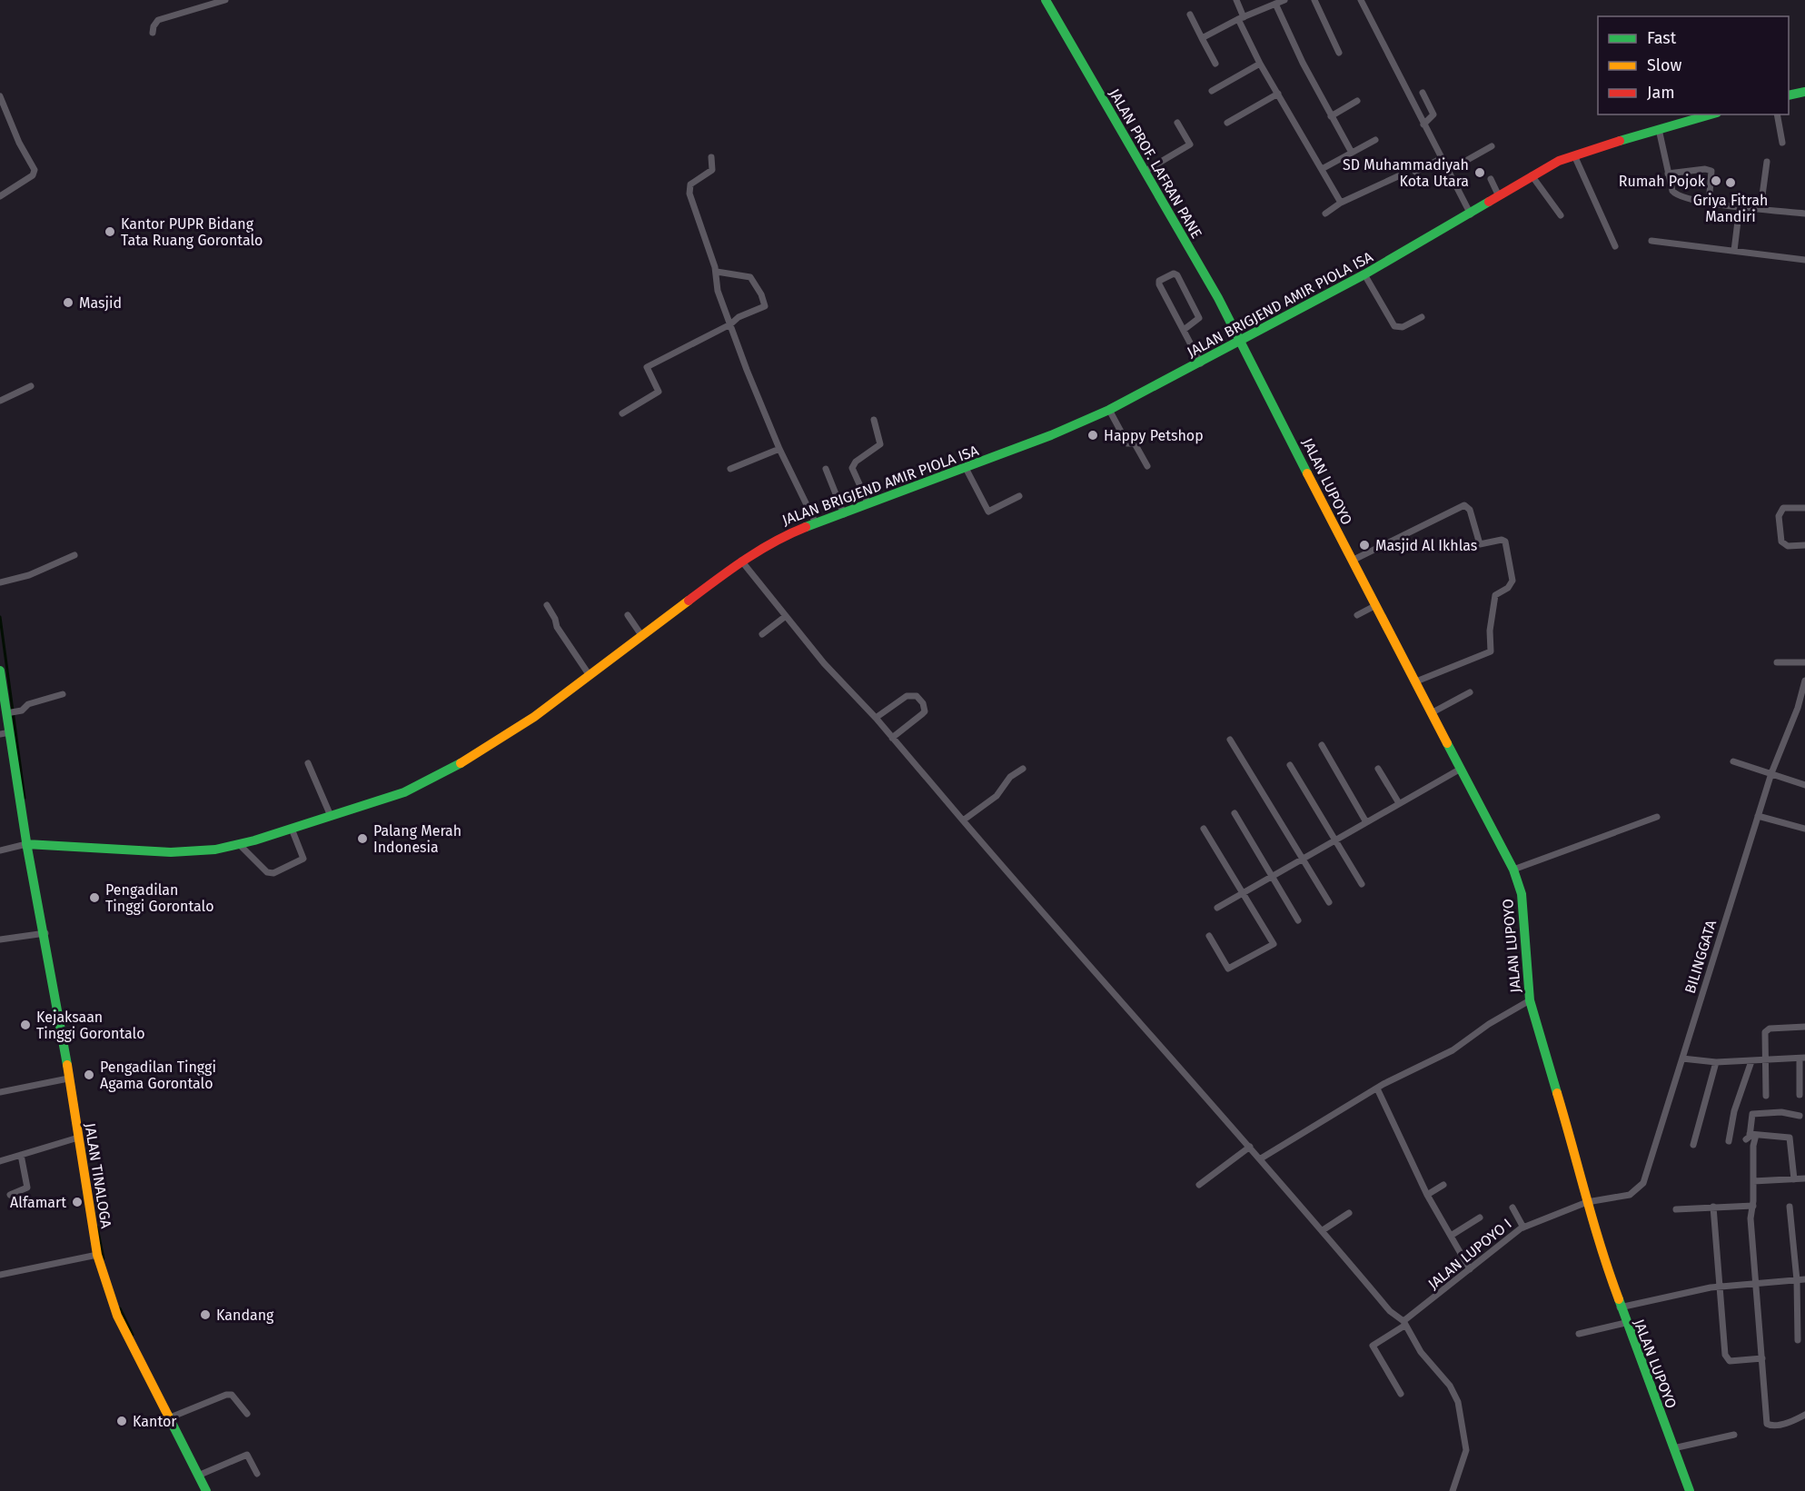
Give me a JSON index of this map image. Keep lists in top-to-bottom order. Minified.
{"streets":{"street":["JALAN PROF. LAFRAN PANE","JALAN BRIGJEND AMIR PIOLA ISA","JALAN LUPOYO","BILINGGATA","JALAN TINALOGA","JALAN LUPOYO I"]},"crossings":[["JALAN PROF. LAFRAN PANE","JALAN BRIGJEND AMIR PIOLA ISA"],["JALAN PROF. LAFRAN PANE","JALAN LUPOYO"],["JALAN BRIGJEND AMIR PIOLA ISA","JALAN LUPOYO"],["JALAN BRIGJEND AMIR PIOLA ISA","JALAN TINALOGA"],["JALAN LUPOYO","BILINGGATA"],["JALAN LUPOYO","JALAN LUPOYO I"],["BILINGGATA","JALAN LUPOYO I"]],"places":["SD Muhammadiyah Kota Utara","Rumah Pojok","Griya Fitrah Mandiri","Kantor PUPR Bidang Tata Ruang Gorontalo","Masjid","Happy Petshop","Masjid Al Ikhlas","Palang Merah Indonesia","Pengadilan Tinggi Gorontalo","Kejaksaan Tinggi Gorontalo","Pengadilan Tinggi Agama Gorontalo","Alfamart","Kandang","Kantor"],"legend":["Fast","Slow","Jam"]}
